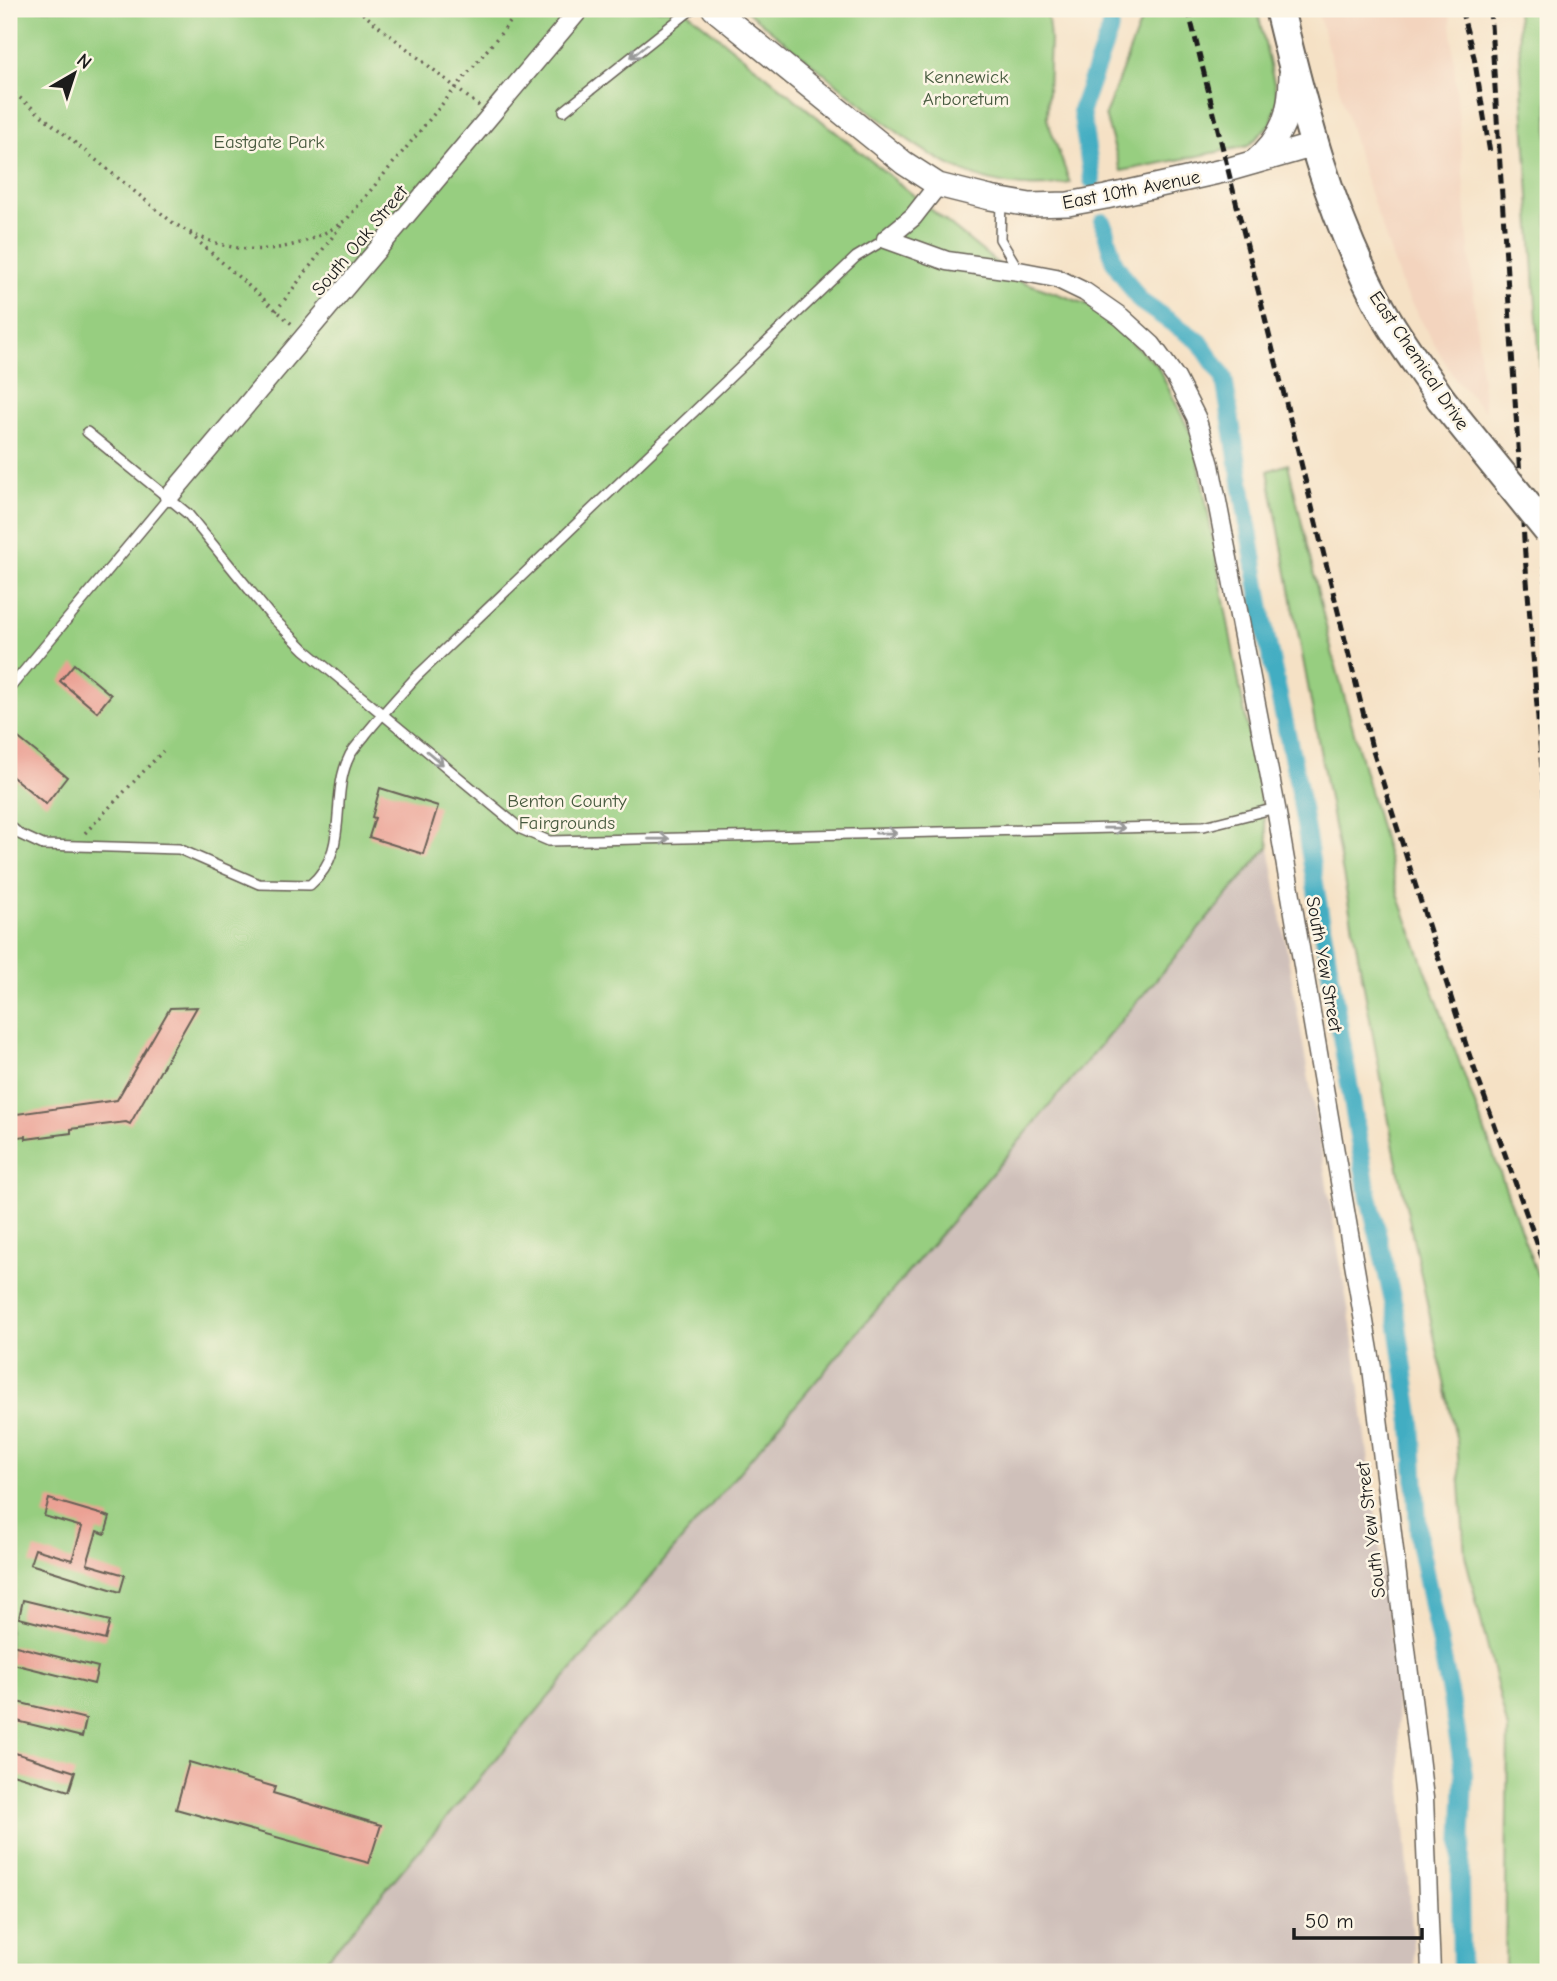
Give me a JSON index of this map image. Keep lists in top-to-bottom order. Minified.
{"streets":{"main road":["East Chemical Drive"],"street":["East 10th Avenue","South Oak Street","South Yew Street"]},"crossings":[["East 10th Avenue","East Chemical Drive"]],"parks":["Kennewick Arboretum","Eastgate Park","Benton County Fairgrounds"],"scale_bar":"50 m","north":"top right"}
